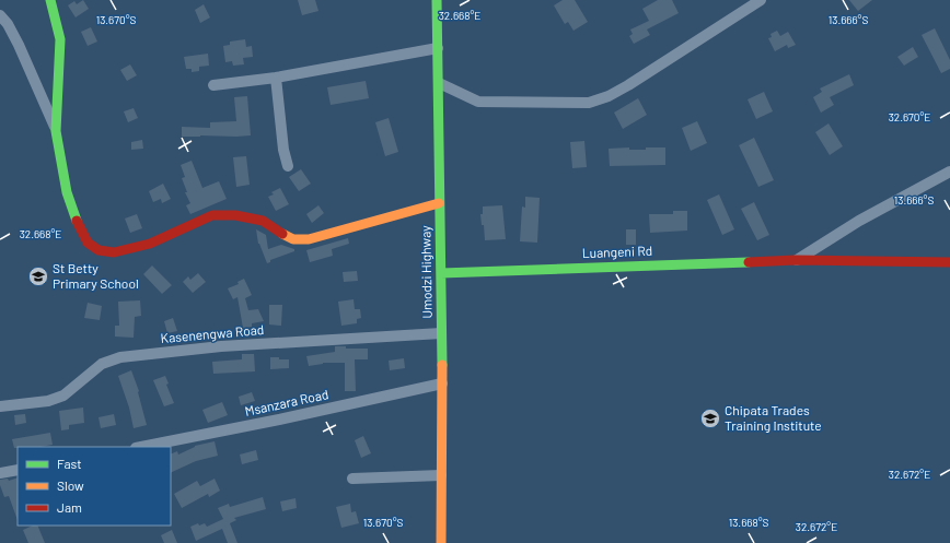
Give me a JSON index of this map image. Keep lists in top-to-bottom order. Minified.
{"streets":{"main road":["Luangeni Rd","Umodzi Highway"],"street":["Kasenengwa Road","Msanzara Road"]},"crossings":[["Luangeni Rd","Umodzi Highway"],["Umodzi Highway","Kasenengwa Road"],["Umodzi Highway","Msanzara Road"]],"places":{"school or university":["St Betty Primary School","Chipata Trades Training Institute"]},"legend":["Fast","Slow","Jam"],"coordinates":["32.668°E","13.670°S","13.666°S","32.670°E","32.672°E","13.668°S"]}
